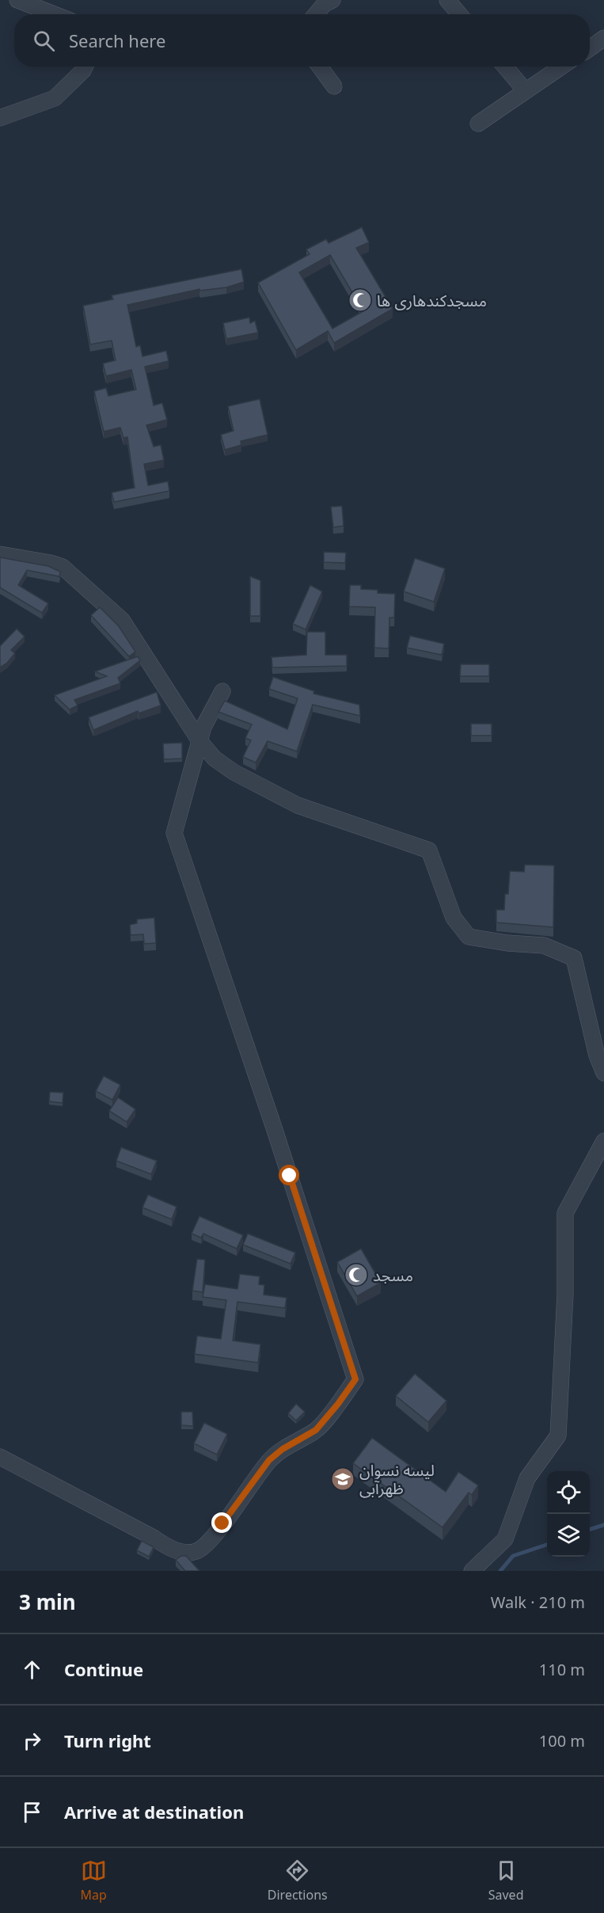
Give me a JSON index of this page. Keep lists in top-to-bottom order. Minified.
{"places":{"mosque":["مسجدکندهاری ها","مسجد"],"school or university":["لیسه نسوان ظهرآبی"]},"page":{"search":"Search here","heading":["3 min","Walk · 210 m"],"list":[["Continue","110 m"],["Turn right","100 m"],"Arrive at destination"],"nav":["Map","Directions","Saved"]}}
